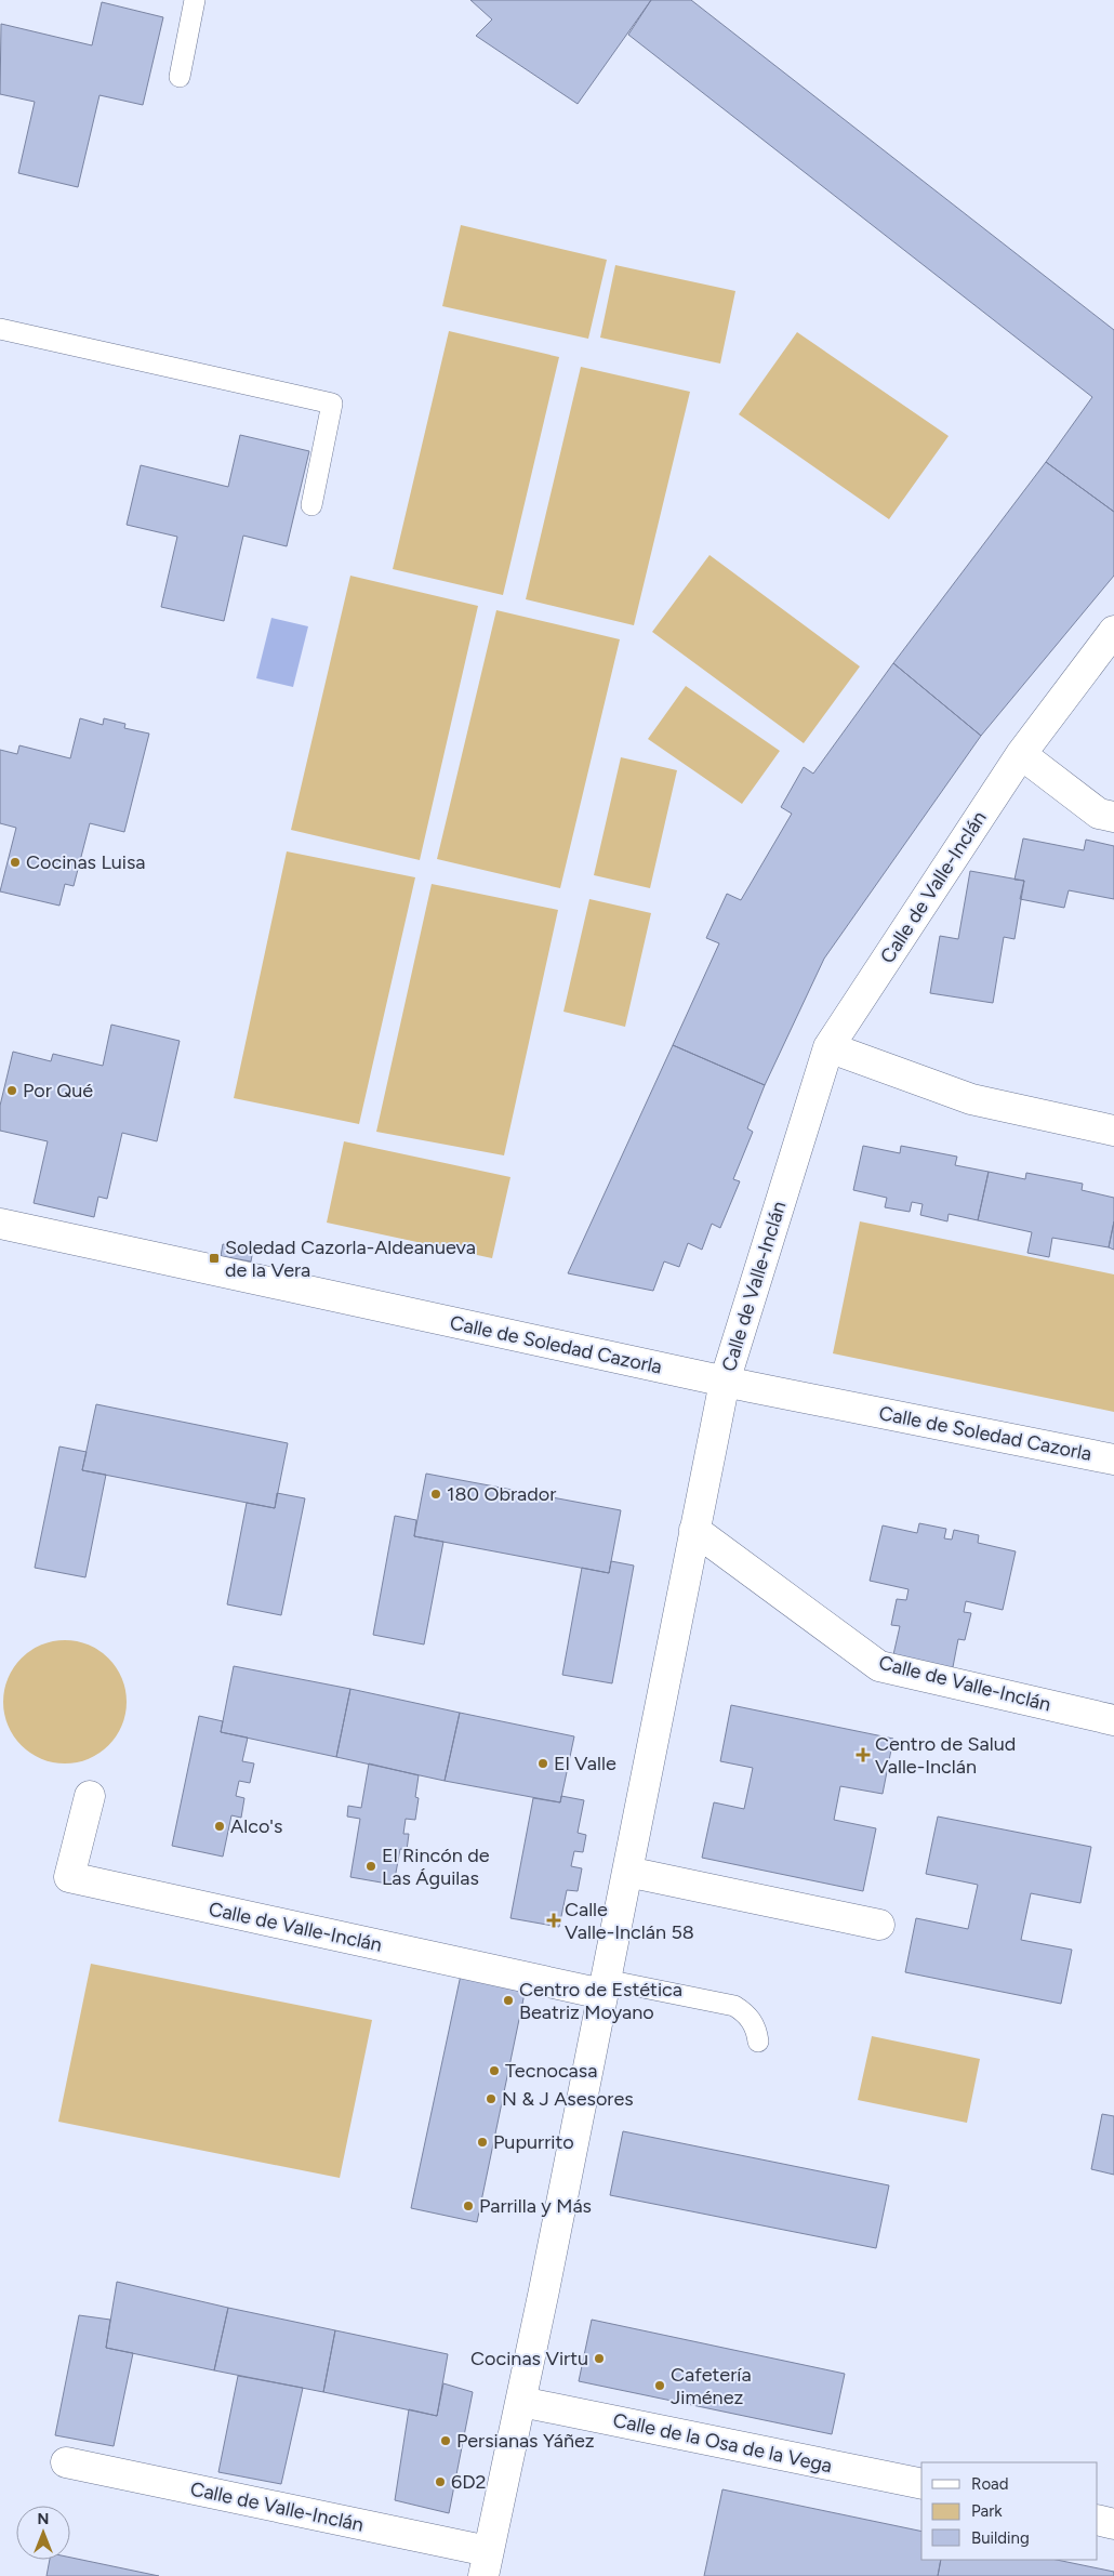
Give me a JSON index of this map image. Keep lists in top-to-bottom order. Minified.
{"streets":{"street":["Calle de Valle-Inclán","Calle de Soledad Cazorla","Calle de la Osa de la Vega"]},"crossings":[["Calle de Valle-Inclán","Calle de Soledad Cazorla"],["Calle de Valle-Inclán","Calle de la Osa de la Vega"]],"places":{"other":["Cocinas Luisa","Por Qué","180 Obrador","El Valle","Alco's","El Rincón de Las Águilas","Centro de Estética Beatriz Moyano","Tecnocasa","N & J Asesores","Pupurrito","Parrilla y Más","Cocinas Virtu","Cafetería Jiménez","Persianas Yáñez","6D2"],"transit":["Soledad Cazorla-Aldeanueva de la Vera"],"health":["Centro de Salud Valle-Inclán","Calle Valle-Inclán 58"]},"legend":["Road","Park","Building"],"north":"top"}
